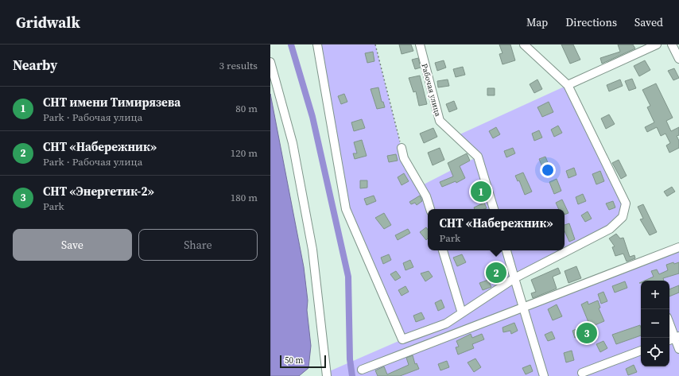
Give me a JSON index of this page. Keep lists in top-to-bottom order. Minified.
{"streets":{"street":["Рабочая улица"]},"scale_bar":"50 m","page":{"header":"Gridwalk","nav":["Map","Directions","Saved"],"heading":["Nearby","3 results"],"list":[{"mark":"1","name":"СНТ имени Тимирязева","note":"Park · Рабочая улица","value":"80 m"},{"mark":"2","name":"СНТ «Набережник»","note":"Park · Рабочая улица","value":"120 m"},{"mark":"3","name":"СНТ «Энергетик-2»","note":"Park","value":"180 m"}],"pins":["1","2","3"],"popup":["СНТ «Набережник»","Park"],"buttons":["Save","Share"],"map_buttons":["+","−"],"scale":"50 m"}}
